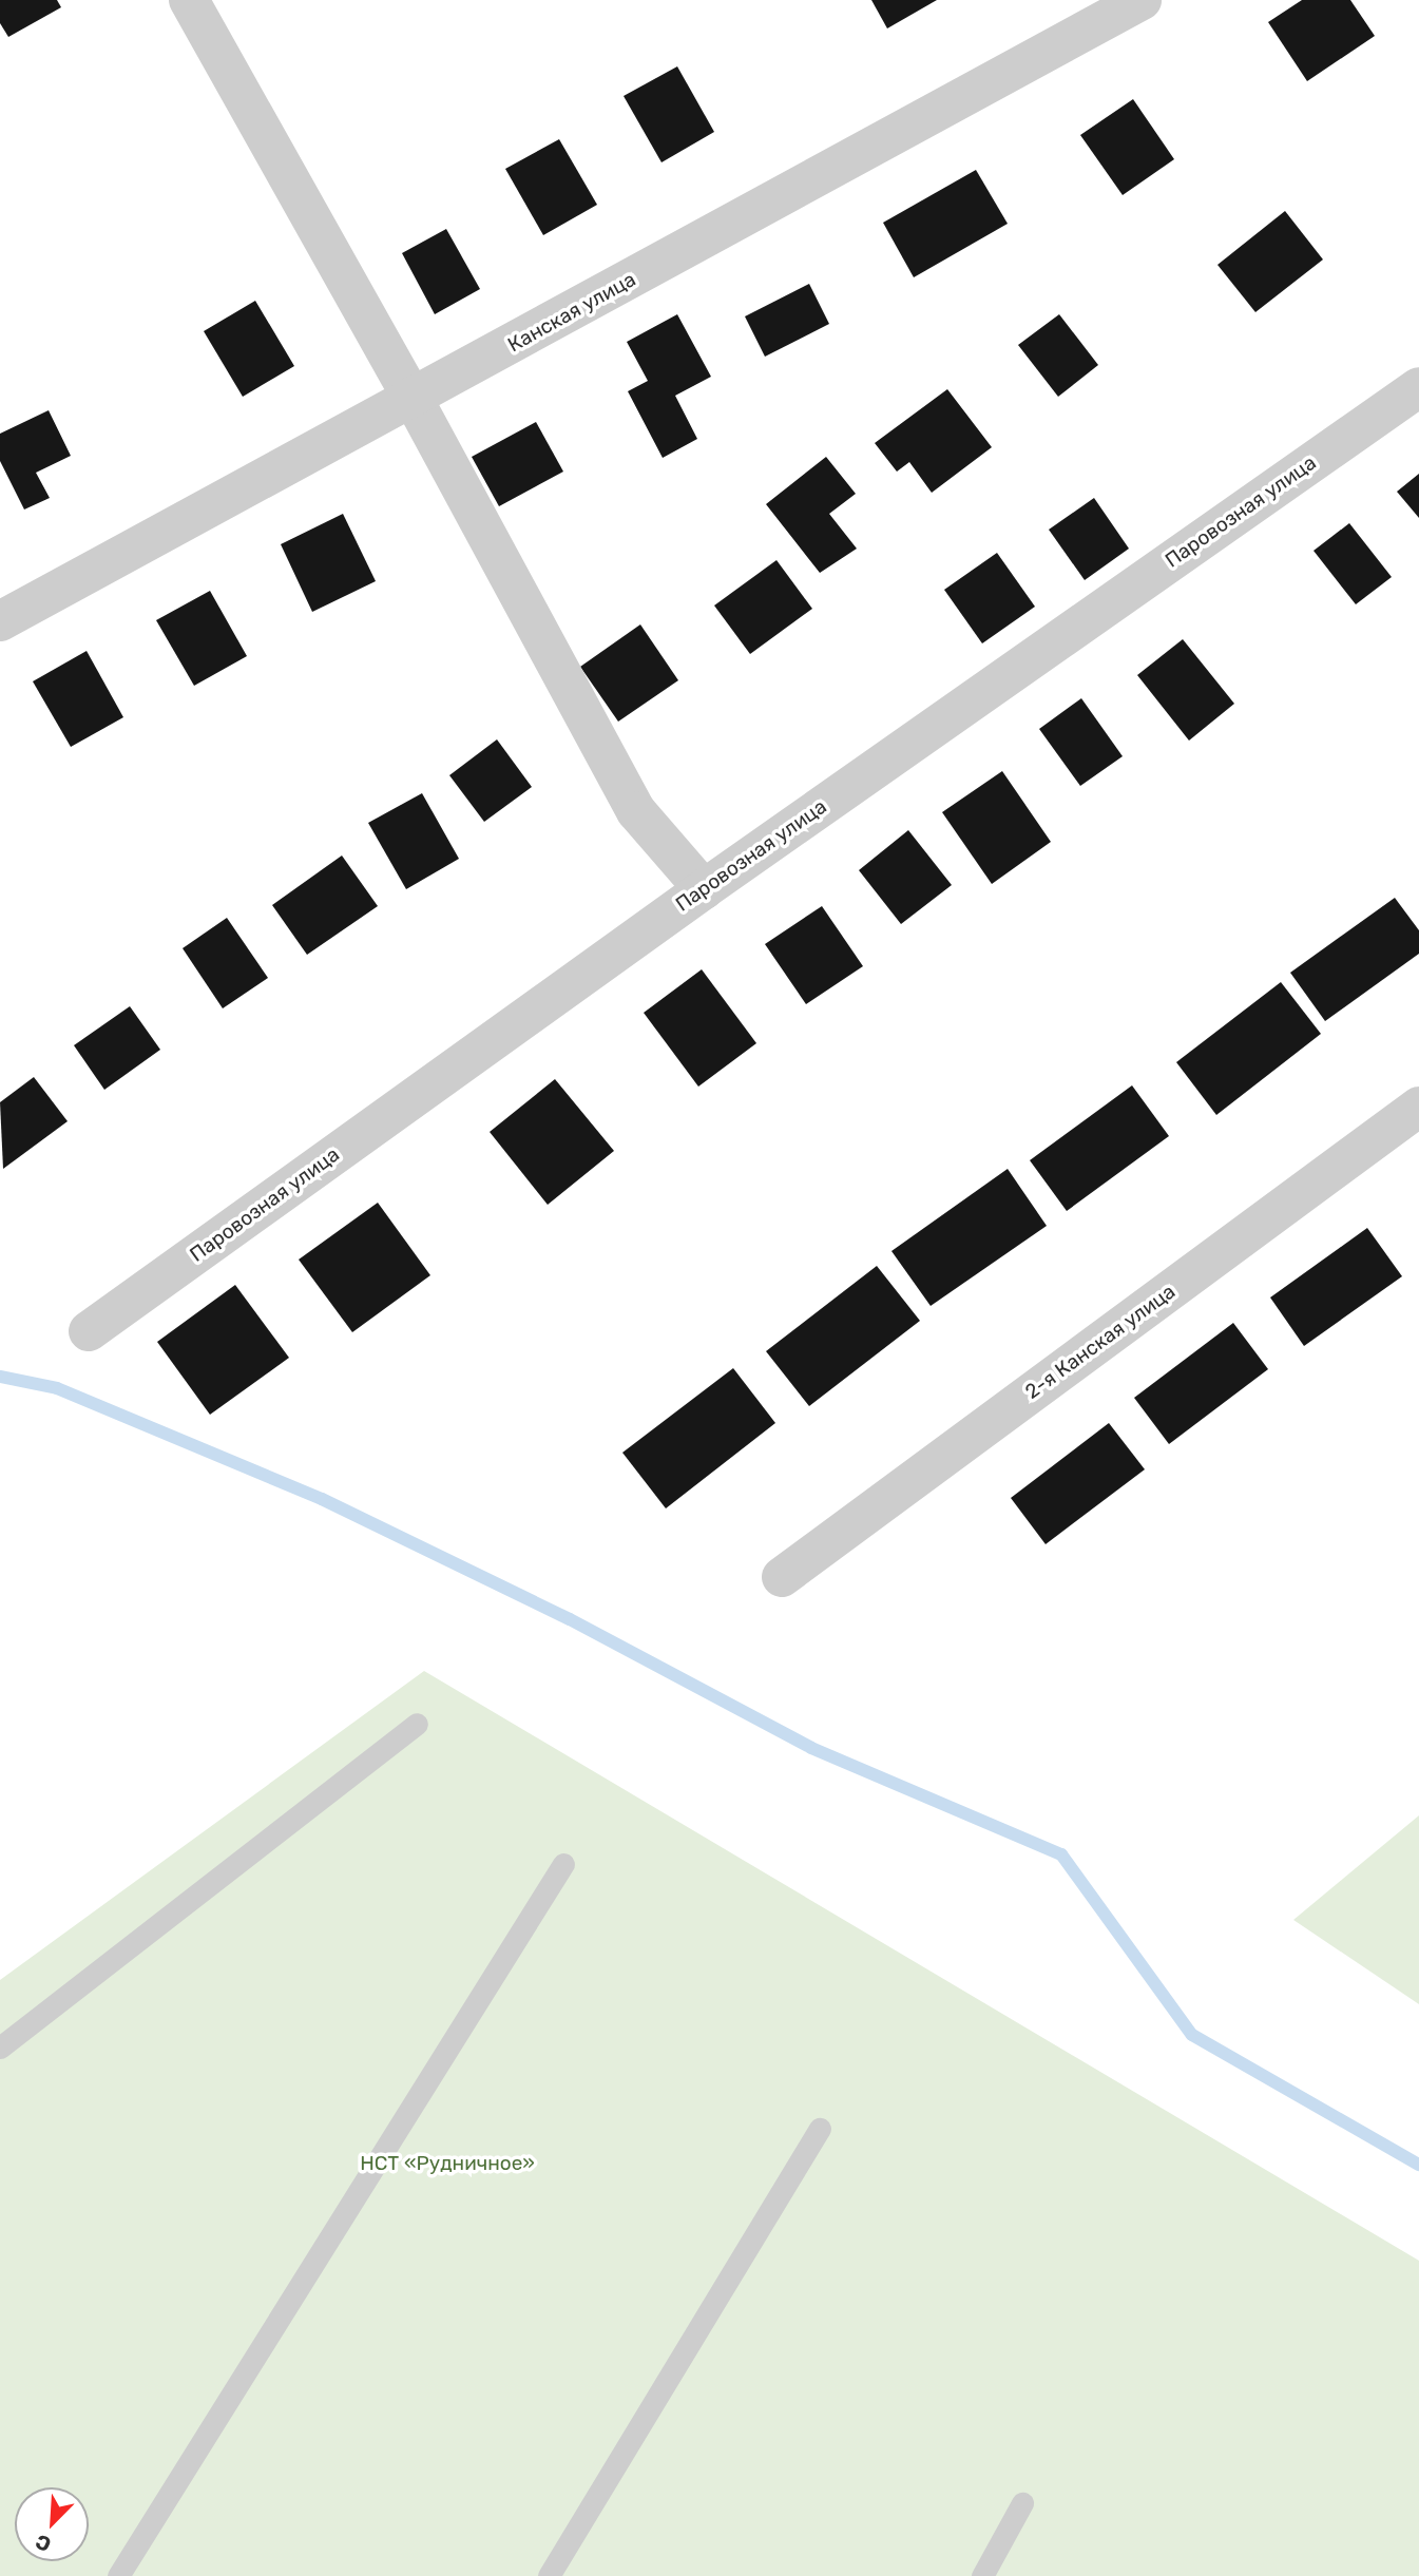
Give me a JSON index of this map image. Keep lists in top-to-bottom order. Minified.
{"streets":{"street":["Канская улица","Паровозная улица","2-я Канская улица"]},"parks":["НСТ «Рудничное»"],"north":"bottom left"}
